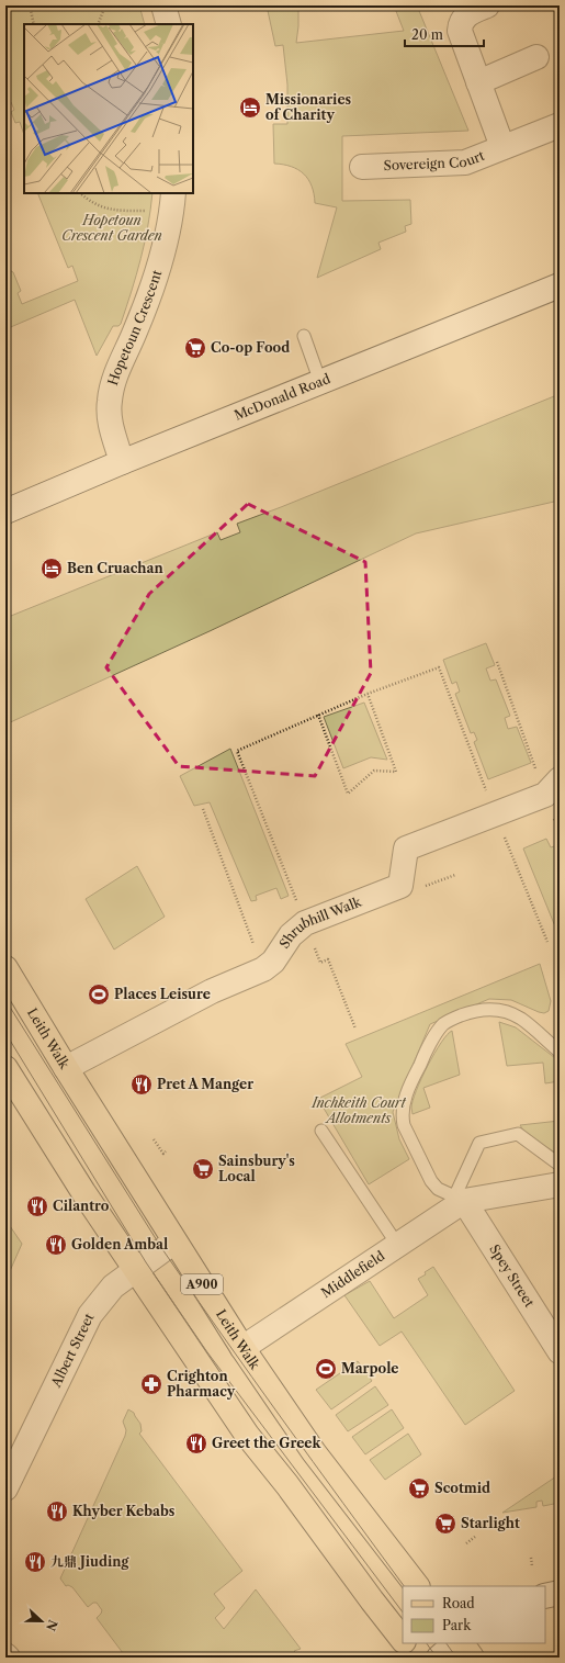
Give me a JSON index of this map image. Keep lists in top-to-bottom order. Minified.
{"streets":{"main road":["Leith Walk","A900"],"street":["Sovereign Court","Hopetoun Crescent","McDonald Road","Shrubhill Walk","Middlefield","Spey Street","Albert Street"]},"crossings":[["Hopetoun Crescent","McDonald Road"],["Shrubhill Walk","Leith Walk"],["Leith Walk","Middlefield"],["Leith Walk","Albert Street"],["Middlefield","Spey Street"]],"parks":["Hopetoun Crescent Garden","Inchkeith Court Allotments"],"places":{"hotel":["Missionaries of Charity","Ben Cruachan"],"supermarket":["Co-op Food","Sainsbury's Local","Scotmid","Starlight"],"sports":["Places Leisure","Marpole"],"restaurant":["Pret A Manger","Cilantro","Golden Ambal","Greet the Greek","Khyber Kebabs","九鼎 Jiuding"],"pharmacy":["Crighton Pharmacy"]},"legend":["Road","Park"],"scale_bar":"20 m","north":"right"}
